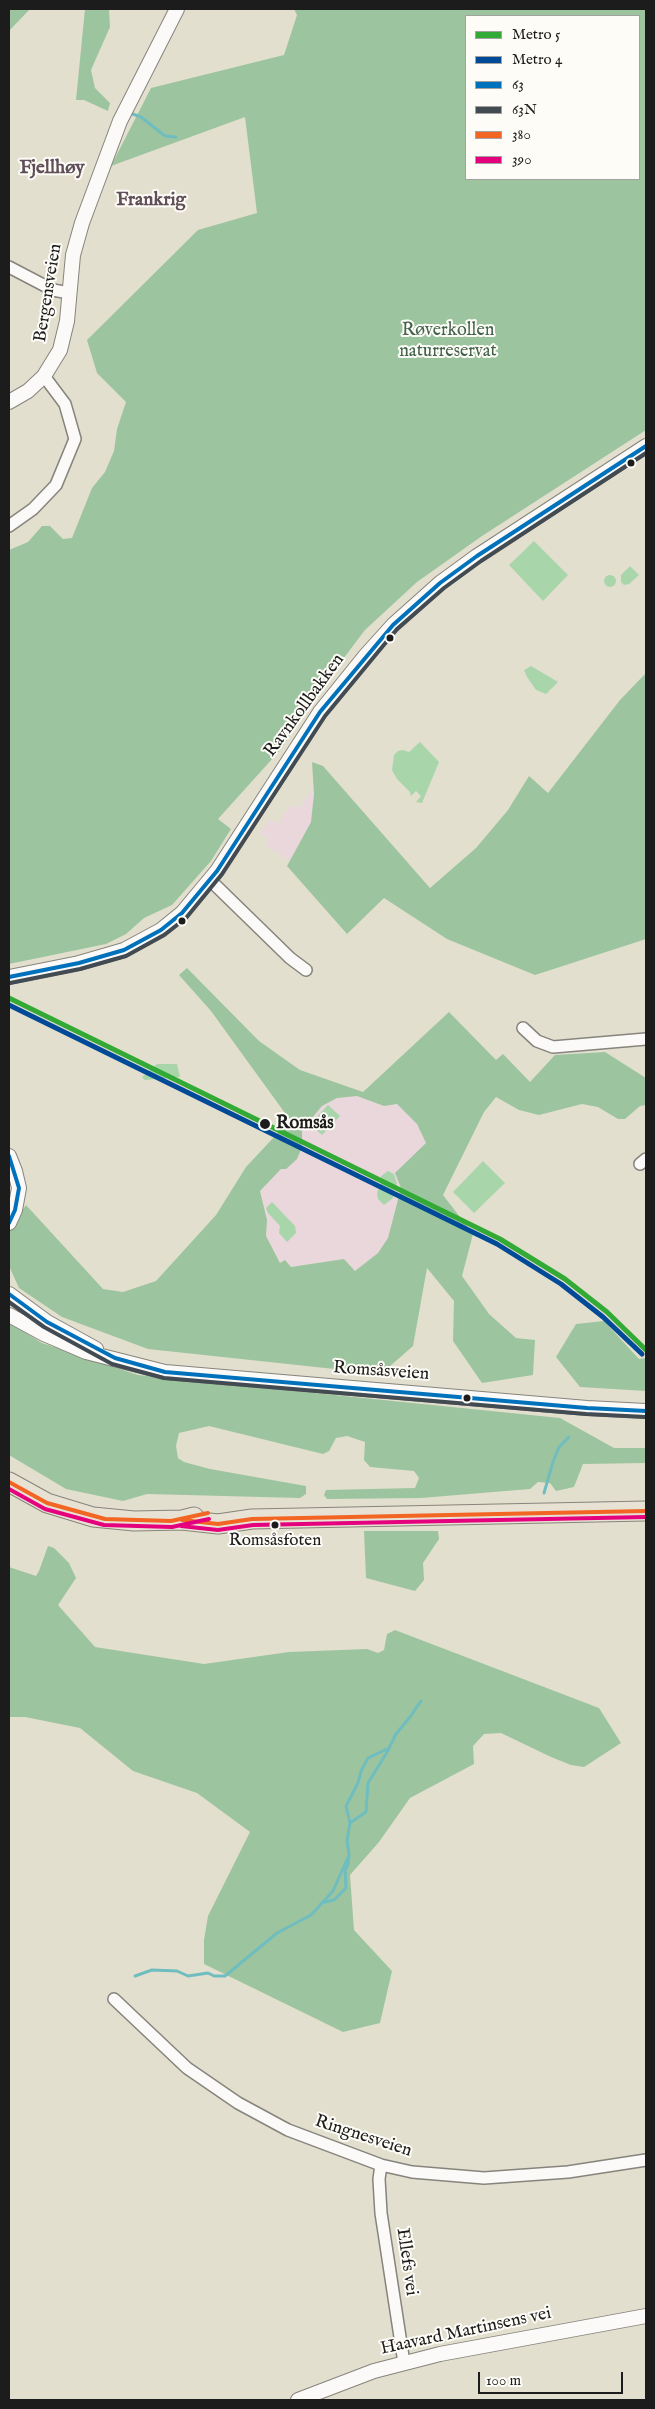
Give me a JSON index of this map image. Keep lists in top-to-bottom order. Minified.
{"streets":{"street":["Bergensveien","Ravnkollbakken","Romsåsveien","Ringnesveien","Ellefs vei","Haavard Martinsens vei"]},"crossings":[["Ringnesveien","Ellefs vei"],["Ellefs vei","Haavard Martinsens vei"]],"districts":["Fjellhøy","Frankrig"],"parks":["Røverkollen naturreservat"],"places":["Romsås","Romsåsfoten"],"lines":["transit line 63","transit line 63N","metro line 5","metro line 4","transit line 380","transit line 390"],"legend":["Metro 5","Metro 4","63","63N","380","390"],"scale_bar":"100 m"}
